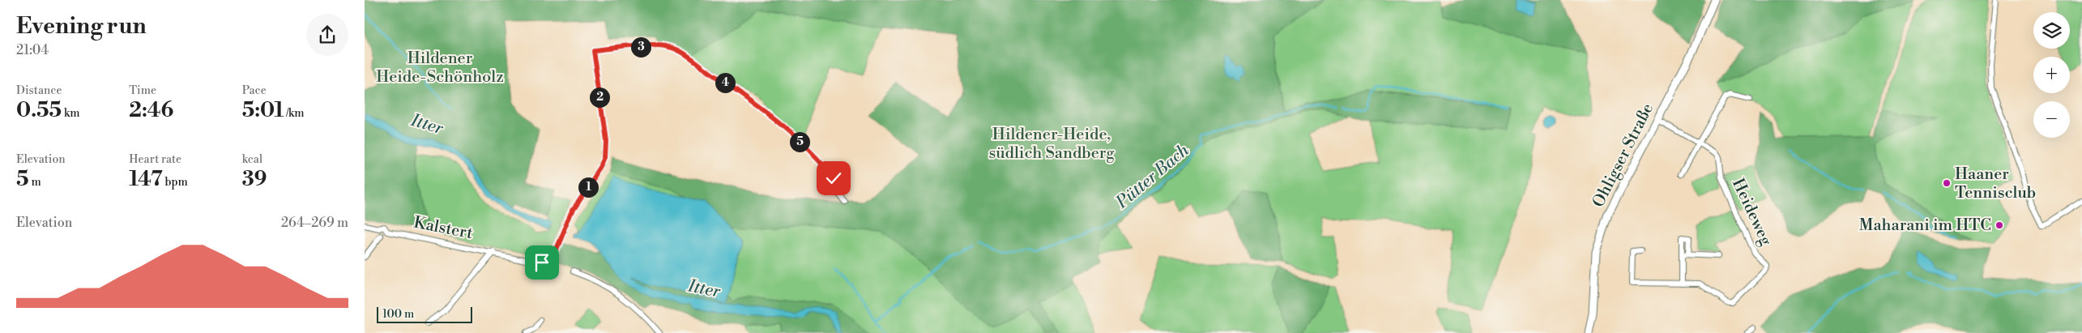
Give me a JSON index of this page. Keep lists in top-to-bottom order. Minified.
{"streets":{"main road":["Ohligser Straße"],"street":["Heideweg","Kalstert"]},"crossings":[["Ohligser Straße","Heideweg"]],"water":["Itter","Pütter Bach"],"parks":["Hildener Heide-Schönholz","Hildener-Heide, südlich Sandberg"],"places":["Haaner Tennisclub","Maharani im HTC"],"scale_bar":"100 m","page":{"heading":["Evening run","21:04"],"map_buttons":["+","−"],"pins":["3","4","2","5","1"],"stats":[["Distance","0.55 km"],["Time","2:46"],["Pace","5:01 /km"],["Elevation","5 m"],["Heart rate","147 bpm"],["kcal","39"]],"chart":["Elevation","264–269 m"],"scale":"100 m"}}
